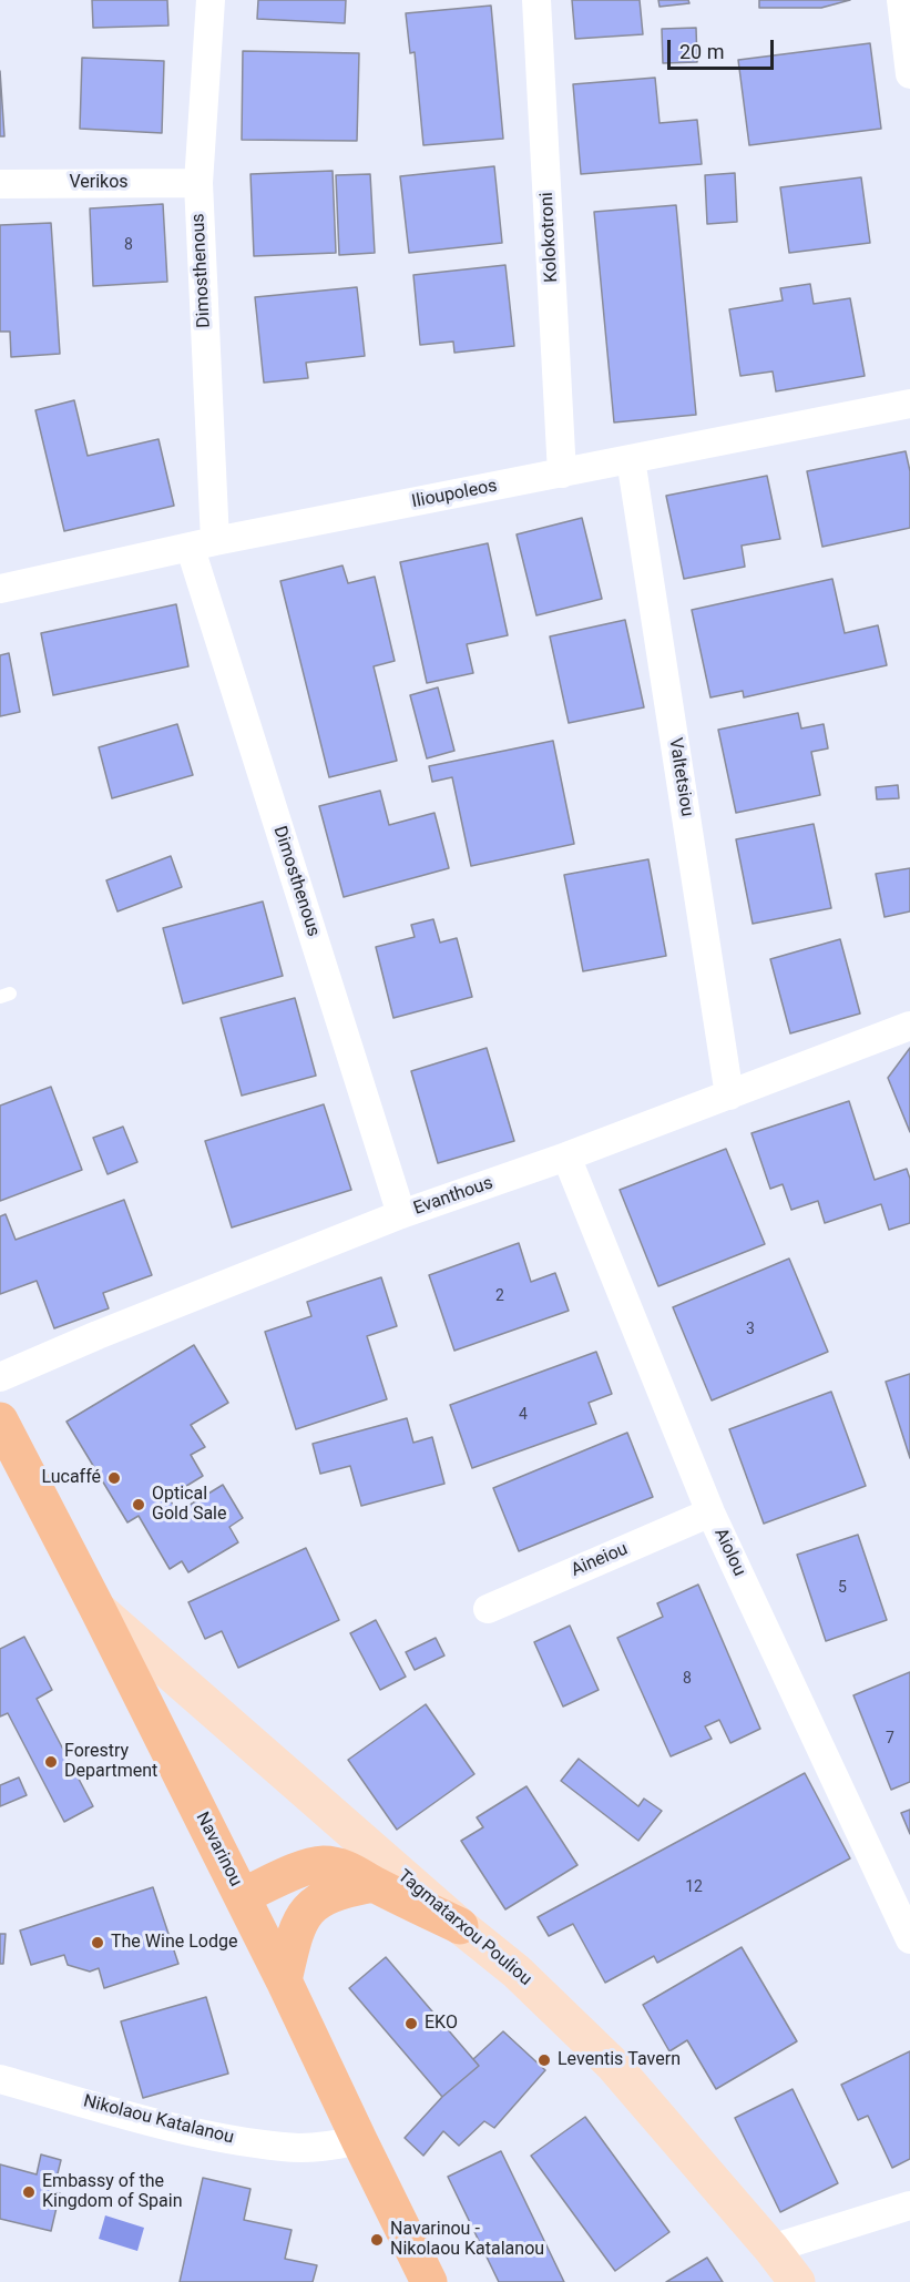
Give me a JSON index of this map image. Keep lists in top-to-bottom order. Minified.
{"streets":{"main road":["Navarinou","Tagmatarxou Pouliou"],"street":["Verikos","Kolokotroni","Dimosthenous","Ilioupoleos","Valtetsiou","Evanthous","Aiolou","Aineiou","Nikolaou Katalanou"]},"crossings":[["Verikos","Dimosthenous"],["Kolokotroni","Ilioupoleos"],["Dimosthenous","Ilioupoleos"],["Dimosthenous","Evanthous"],["Ilioupoleos","Valtetsiou"],["Valtetsiou","Evanthous"],["Evanthous","Aiolou"],["Aiolou","Aineiou"],["Navarinou","Tagmatarxou Pouliou"],["Navarinou","Nikolaou Katalanou"]],"places":["Lucaffé","Optical Gold Sale","Forestry Department","The Wine Lodge","EKO","Leventis Tavern","Embassy of the Kingdom of Spain","Navarinou - Nikolaou Katalanou"],"house_numbers":["8","2","3","4","5","8","7","12"],"scale_bar":"20 m"}
